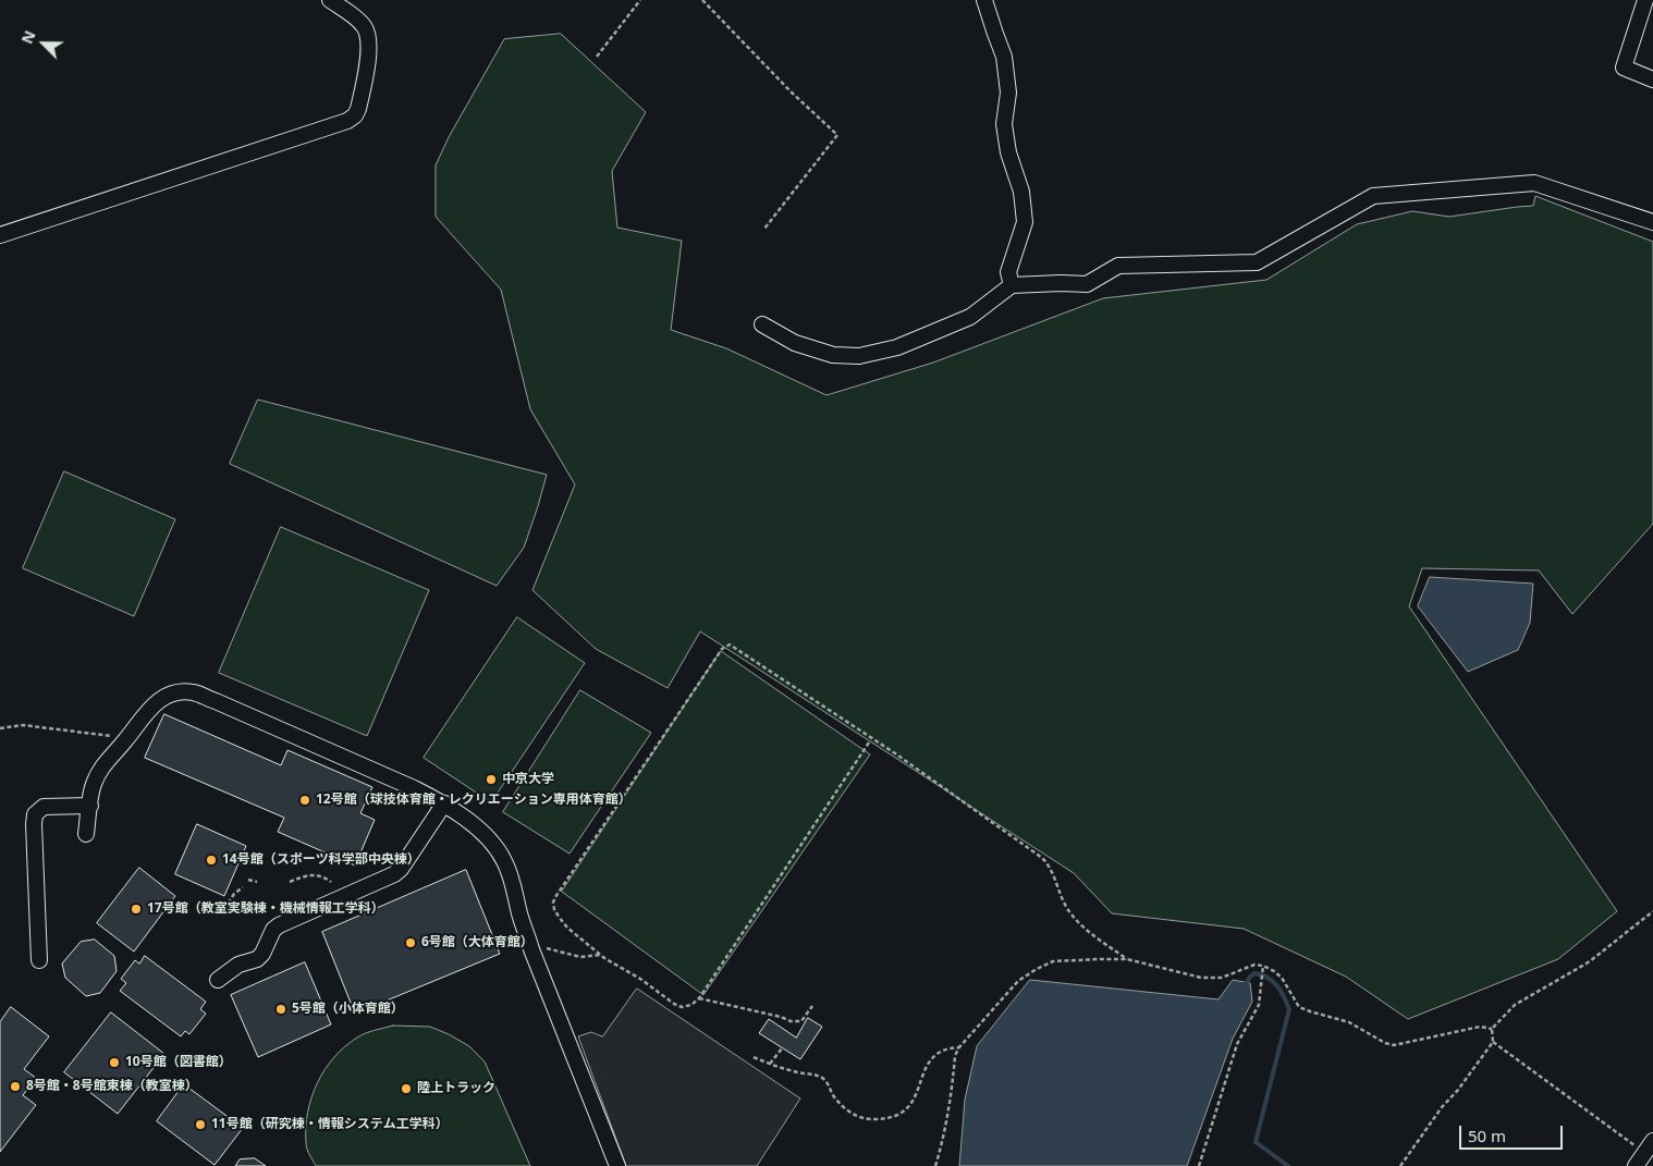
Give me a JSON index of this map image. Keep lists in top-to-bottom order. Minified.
{"places":["中京大学","12号館（球技体育館・レクリエーション専用体育館）","14号館（スポーツ科学部中央棟）","17号館（教室実験棟・機械情報工学科）","6号館（大体育館）","5号館（小体育館）","10号館（図書館）","8号館・8号館東棟（教室棟）","陸上トラック","11号館（研究棟・情報システム工学科）"],"scale_bar":"50 m","north":"top left"}
